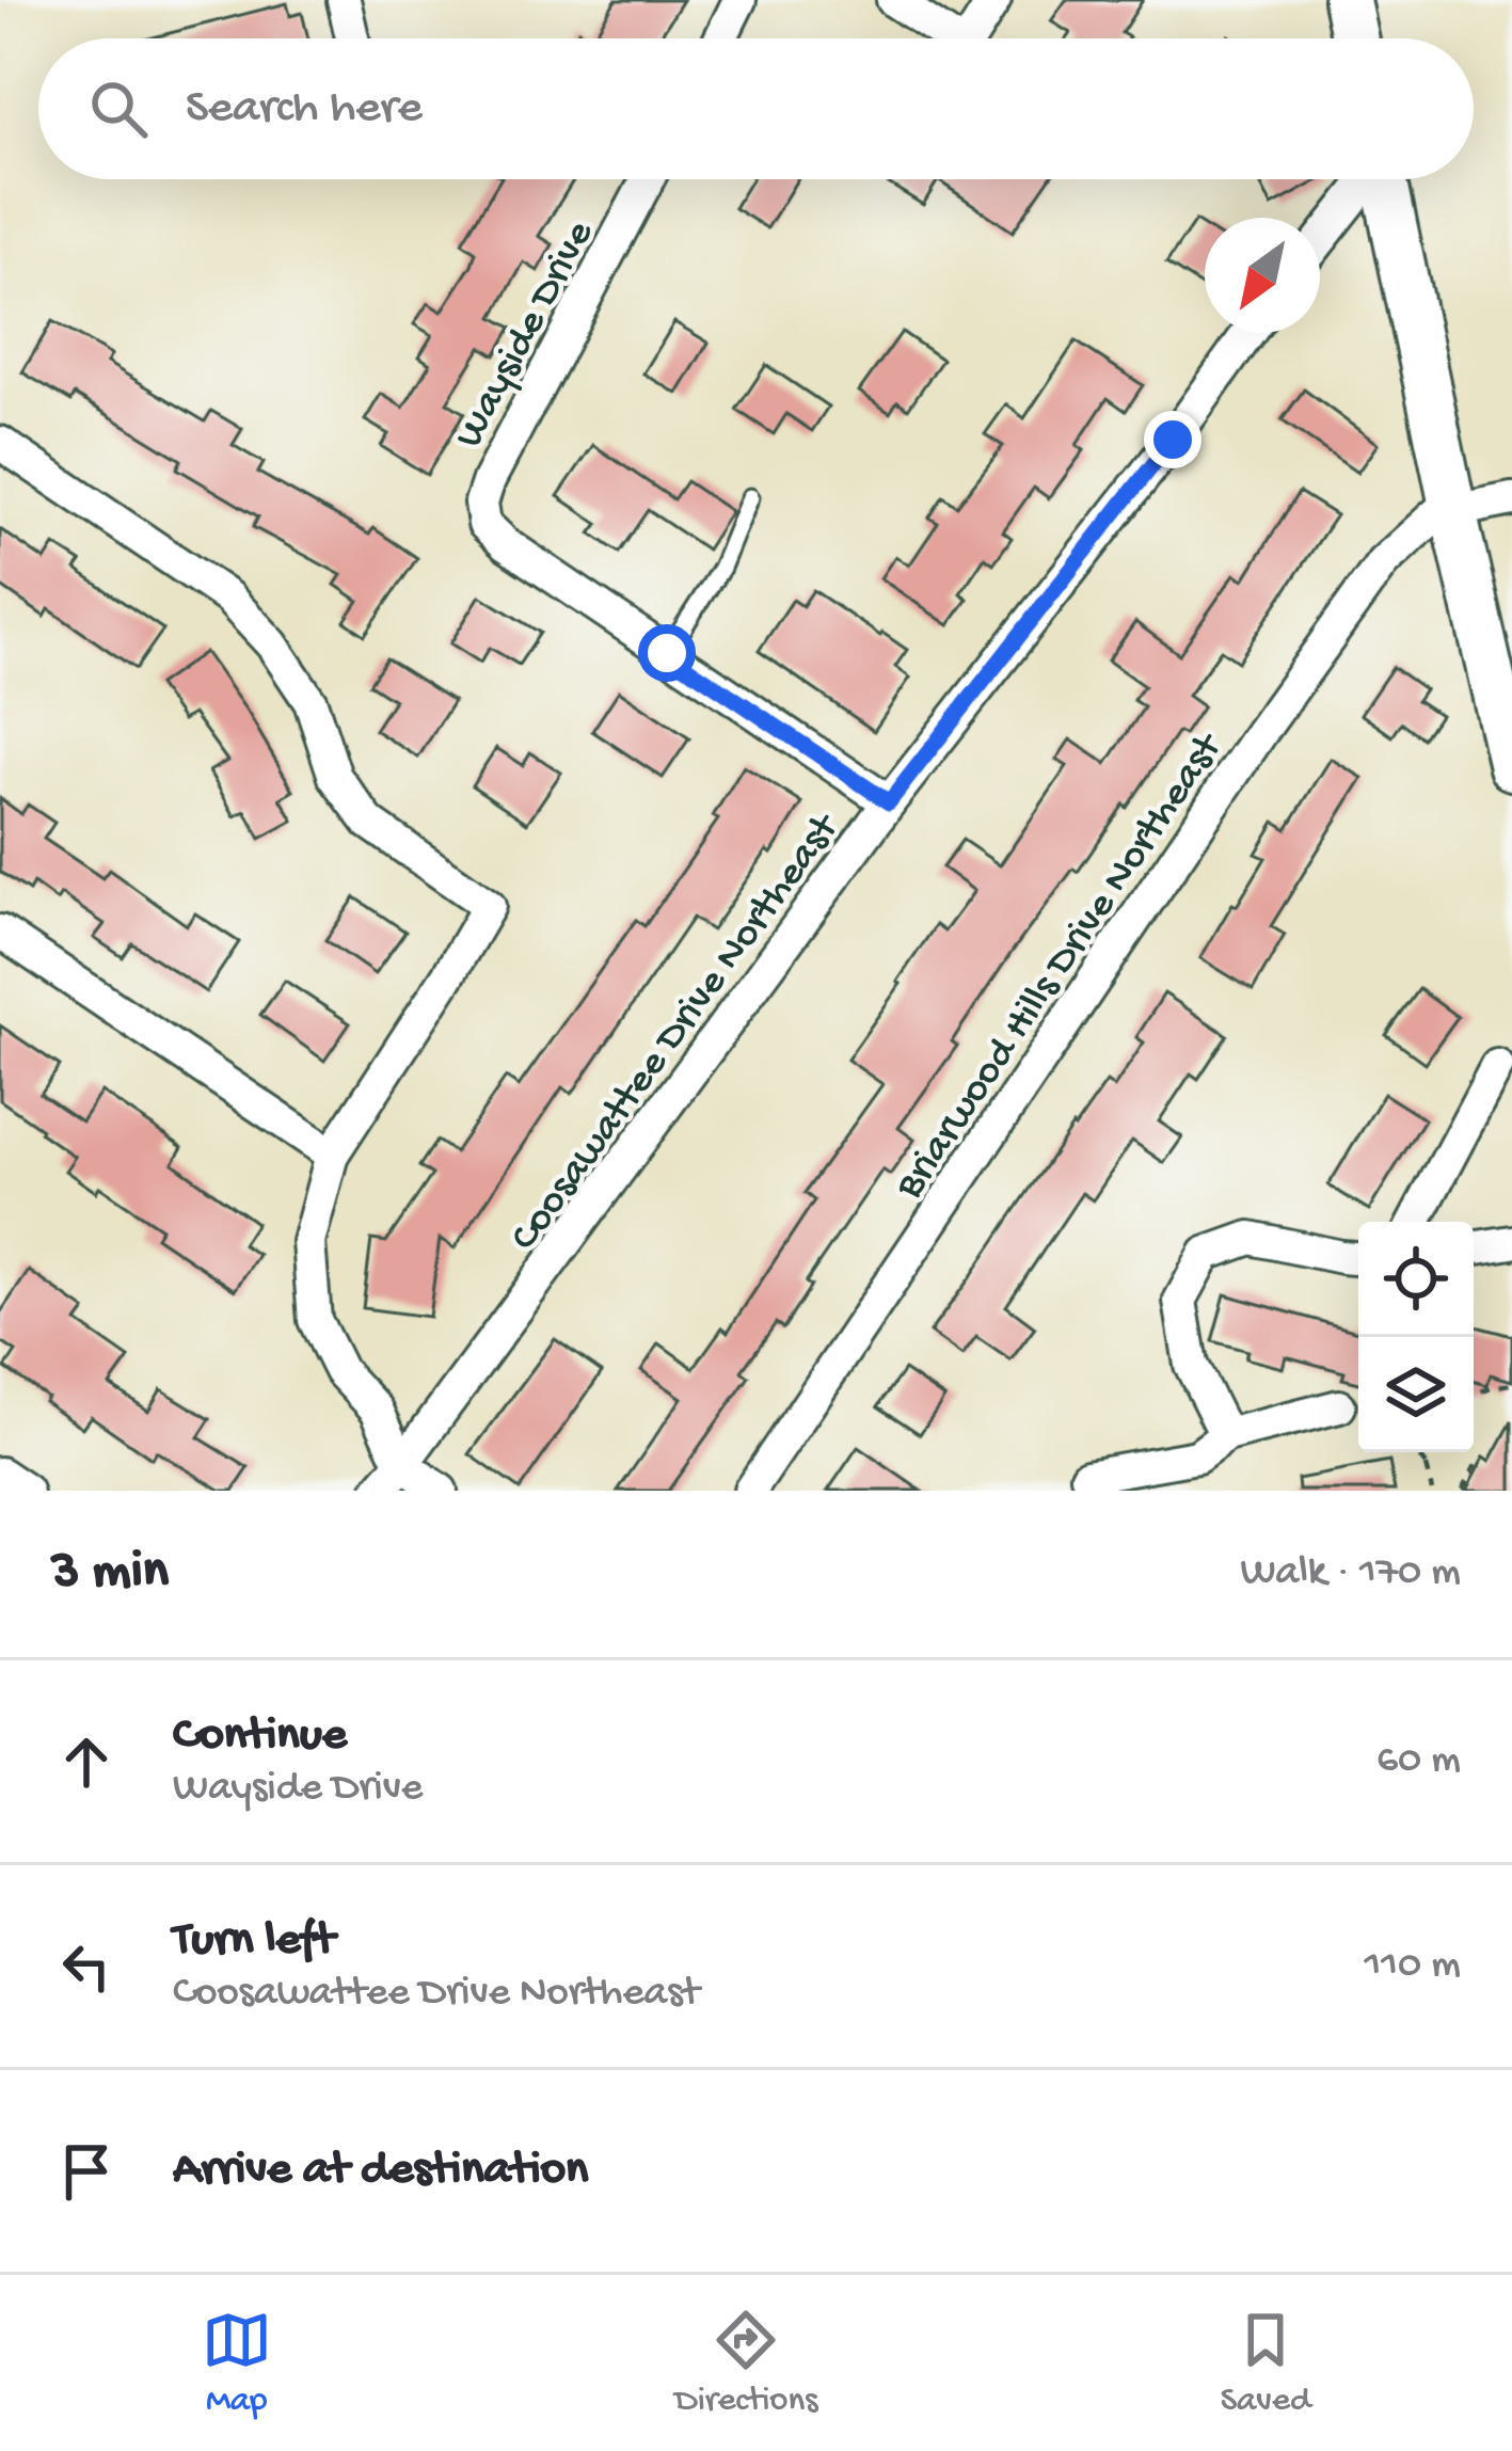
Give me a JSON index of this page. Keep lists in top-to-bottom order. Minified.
{"streets":{"street":["Wayside Drive","Briarwood Hills Drive Northeast","Coosawattee Drive Northeast"]},"crossings":[["Wayside Drive","Coosawattee Drive Northeast"]],"north":"bottom left","page":{"search":"Search here","heading":["3 min","Walk · 170 m"],"list":[["Continue","Wayside Drive","60 m"],["Turn left","Coosawattee Drive Northeast","110 m"],"Arrive at destination"],"nav":["Map","Directions","Saved"]}}
